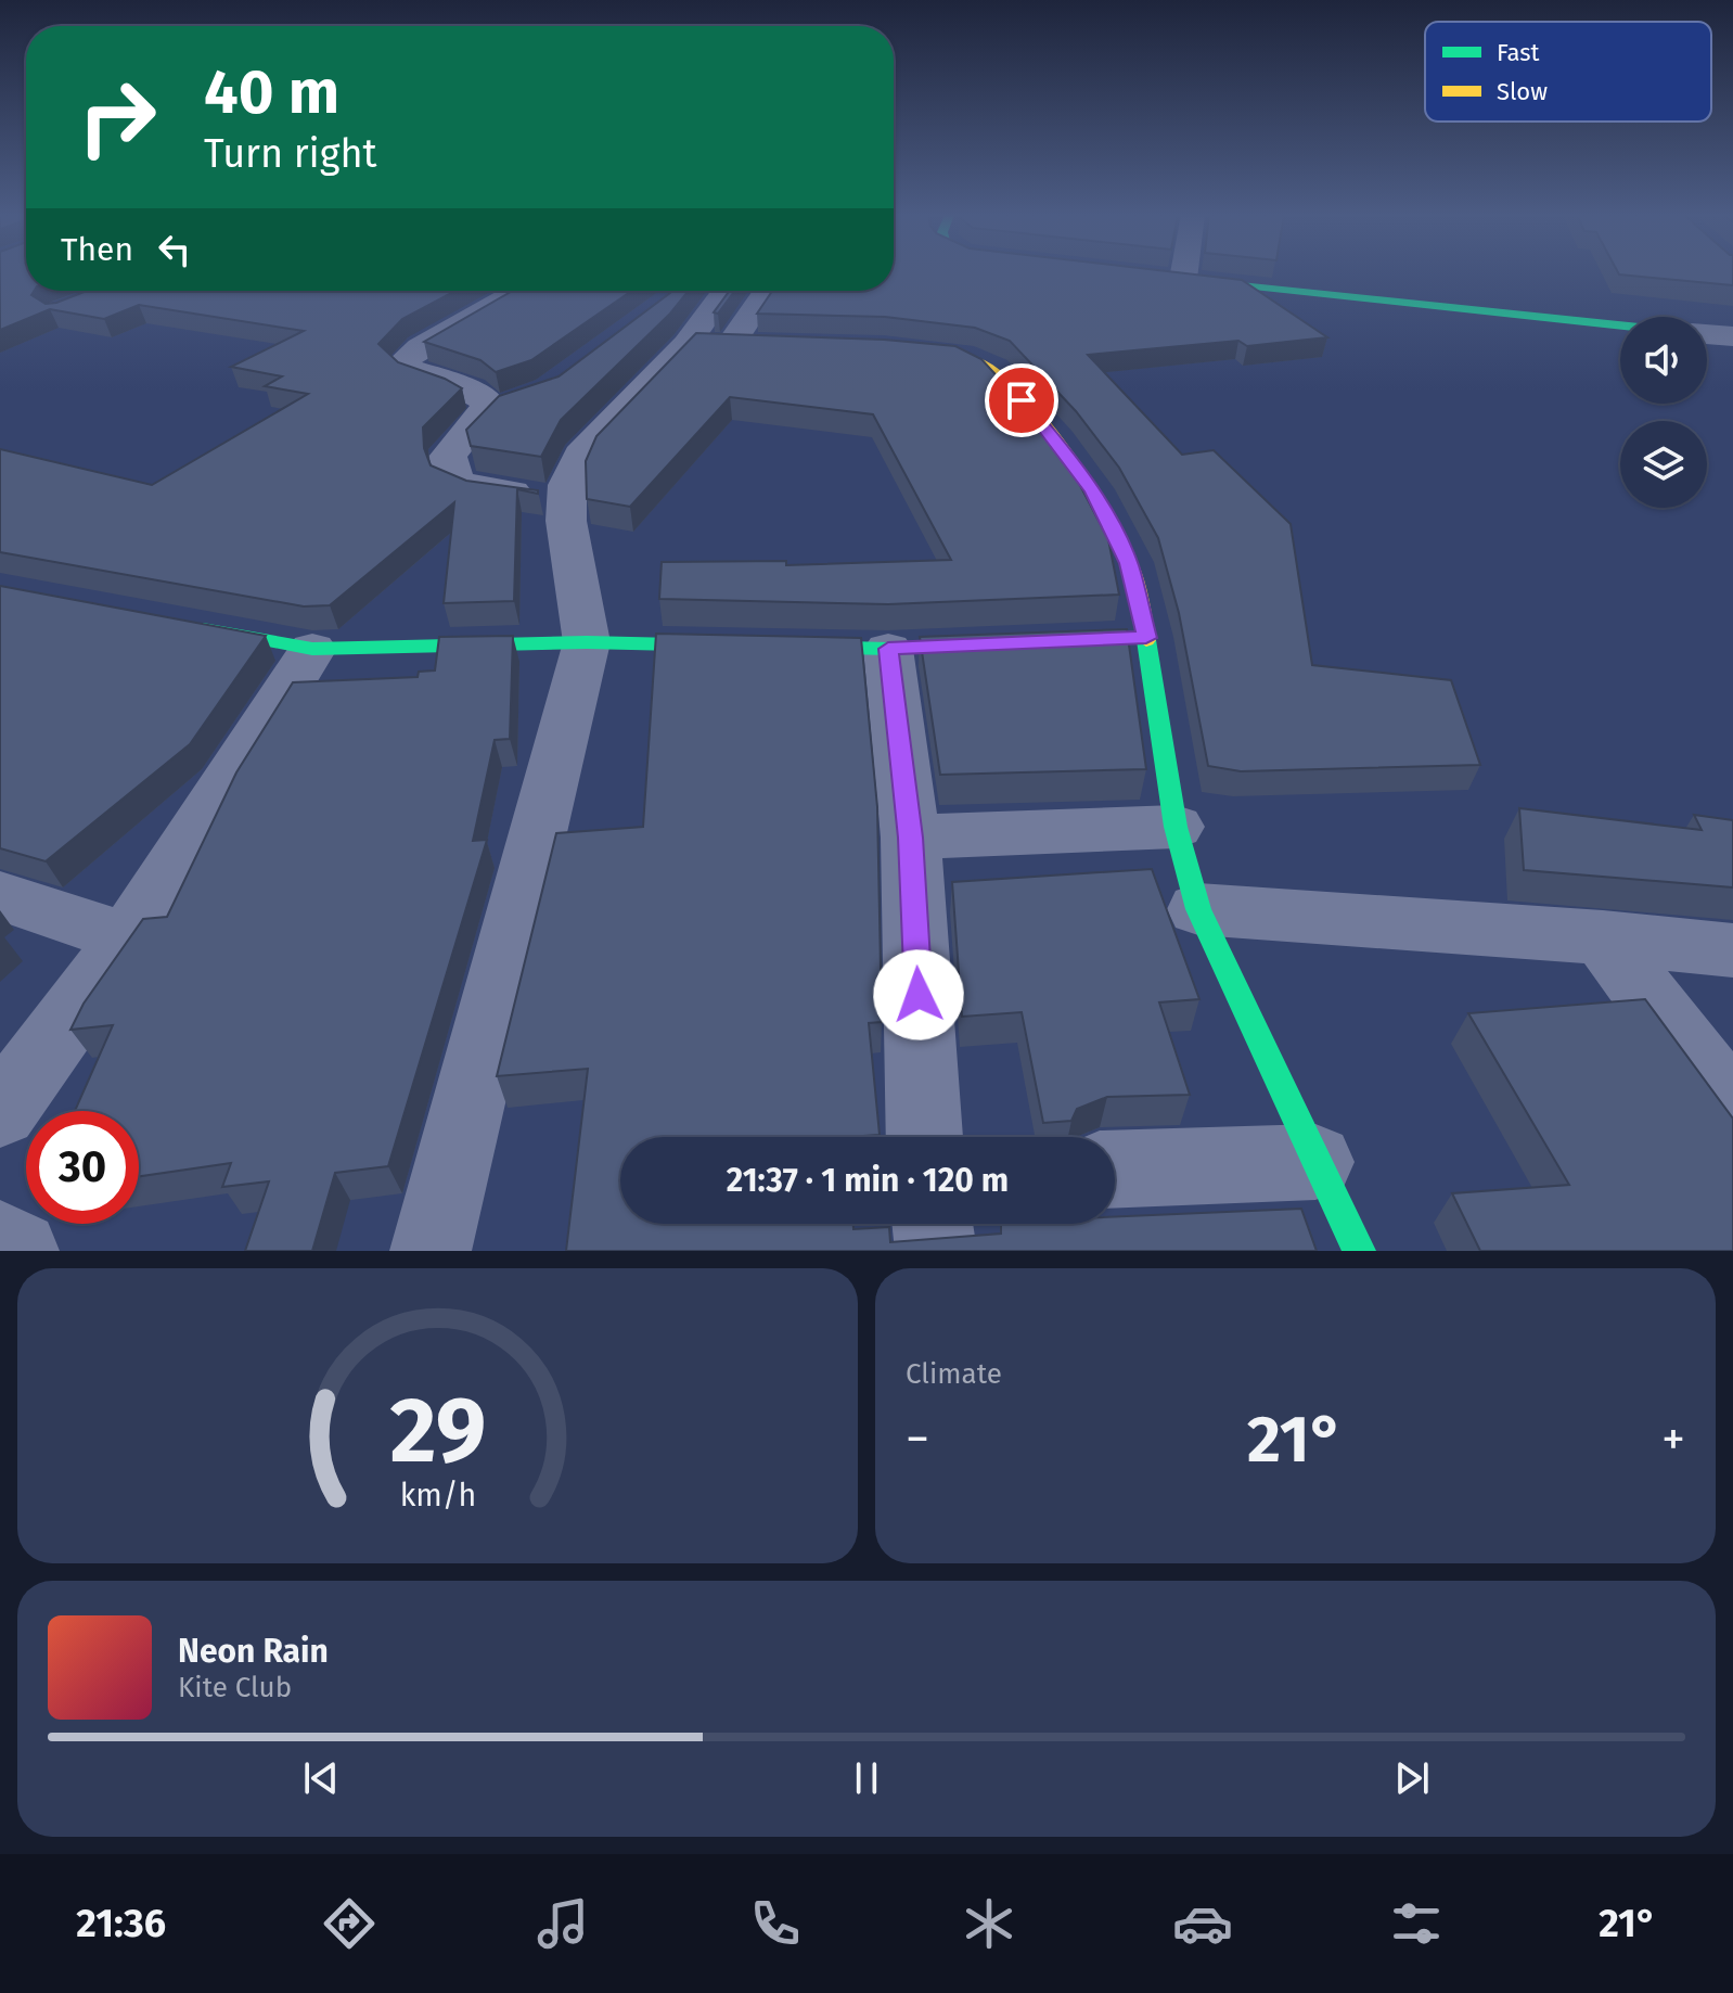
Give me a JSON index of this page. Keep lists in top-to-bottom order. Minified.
{"legend":["Fast","Slow"],"page":{"turn":["40 m","Turn right"],"then":"Then","limit":"30","trip":"21:37 · 1 min · 120 m","tile":"Climate","heat":["−","21°","+"],"song":["Neon Rain","Kite Club"],"tabs":["21:36","21°"],"gauge":["29","km/h"]}}
